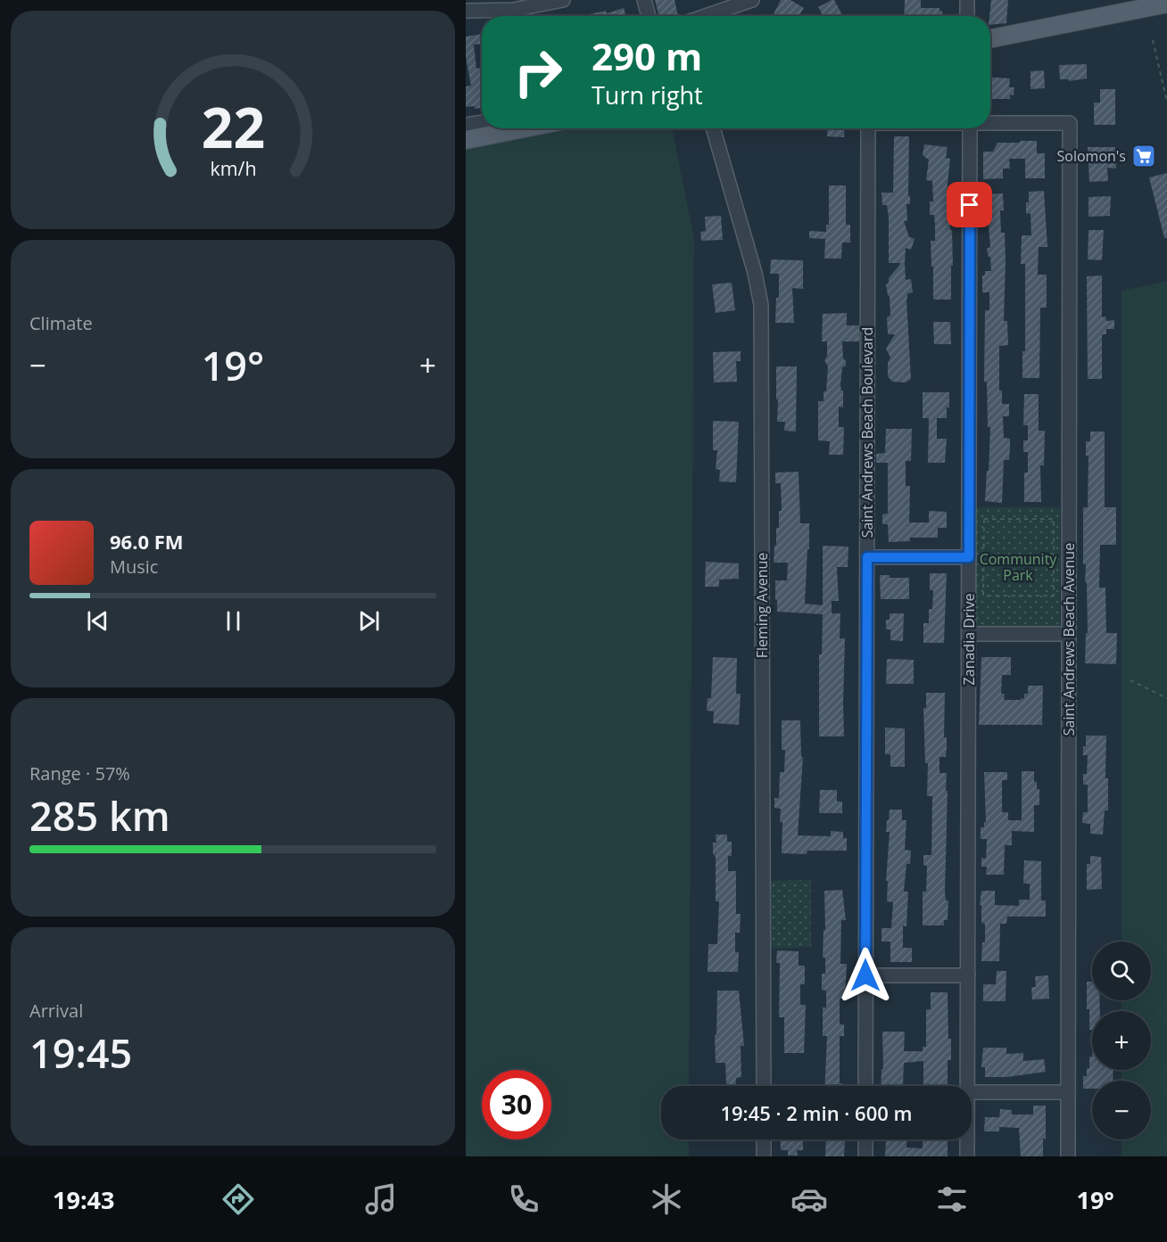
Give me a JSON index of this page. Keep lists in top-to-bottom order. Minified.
{"streets":{"street":["Saint Andrews Beach Boulevard","Fleming Avenue","Zanadia Drive","Saint Andrews Beach Avenue"]},"parks":["Community Park"],"places":{"supermarket":["Solomon's"]},"page":{"turn":["290 m","Turn right"],"tile":["Climate",["Range · 57%","285 km"],["Arrival","19:45"]],"heat":["−","19°","+"],"song":["96.0 FM","Music"],"map_buttons":["+","−"],"limit":"30","trip":"19:45 · 2 min · 600 m","tabs":["19:43","19°"],"gauge":["22","km/h"]}}
